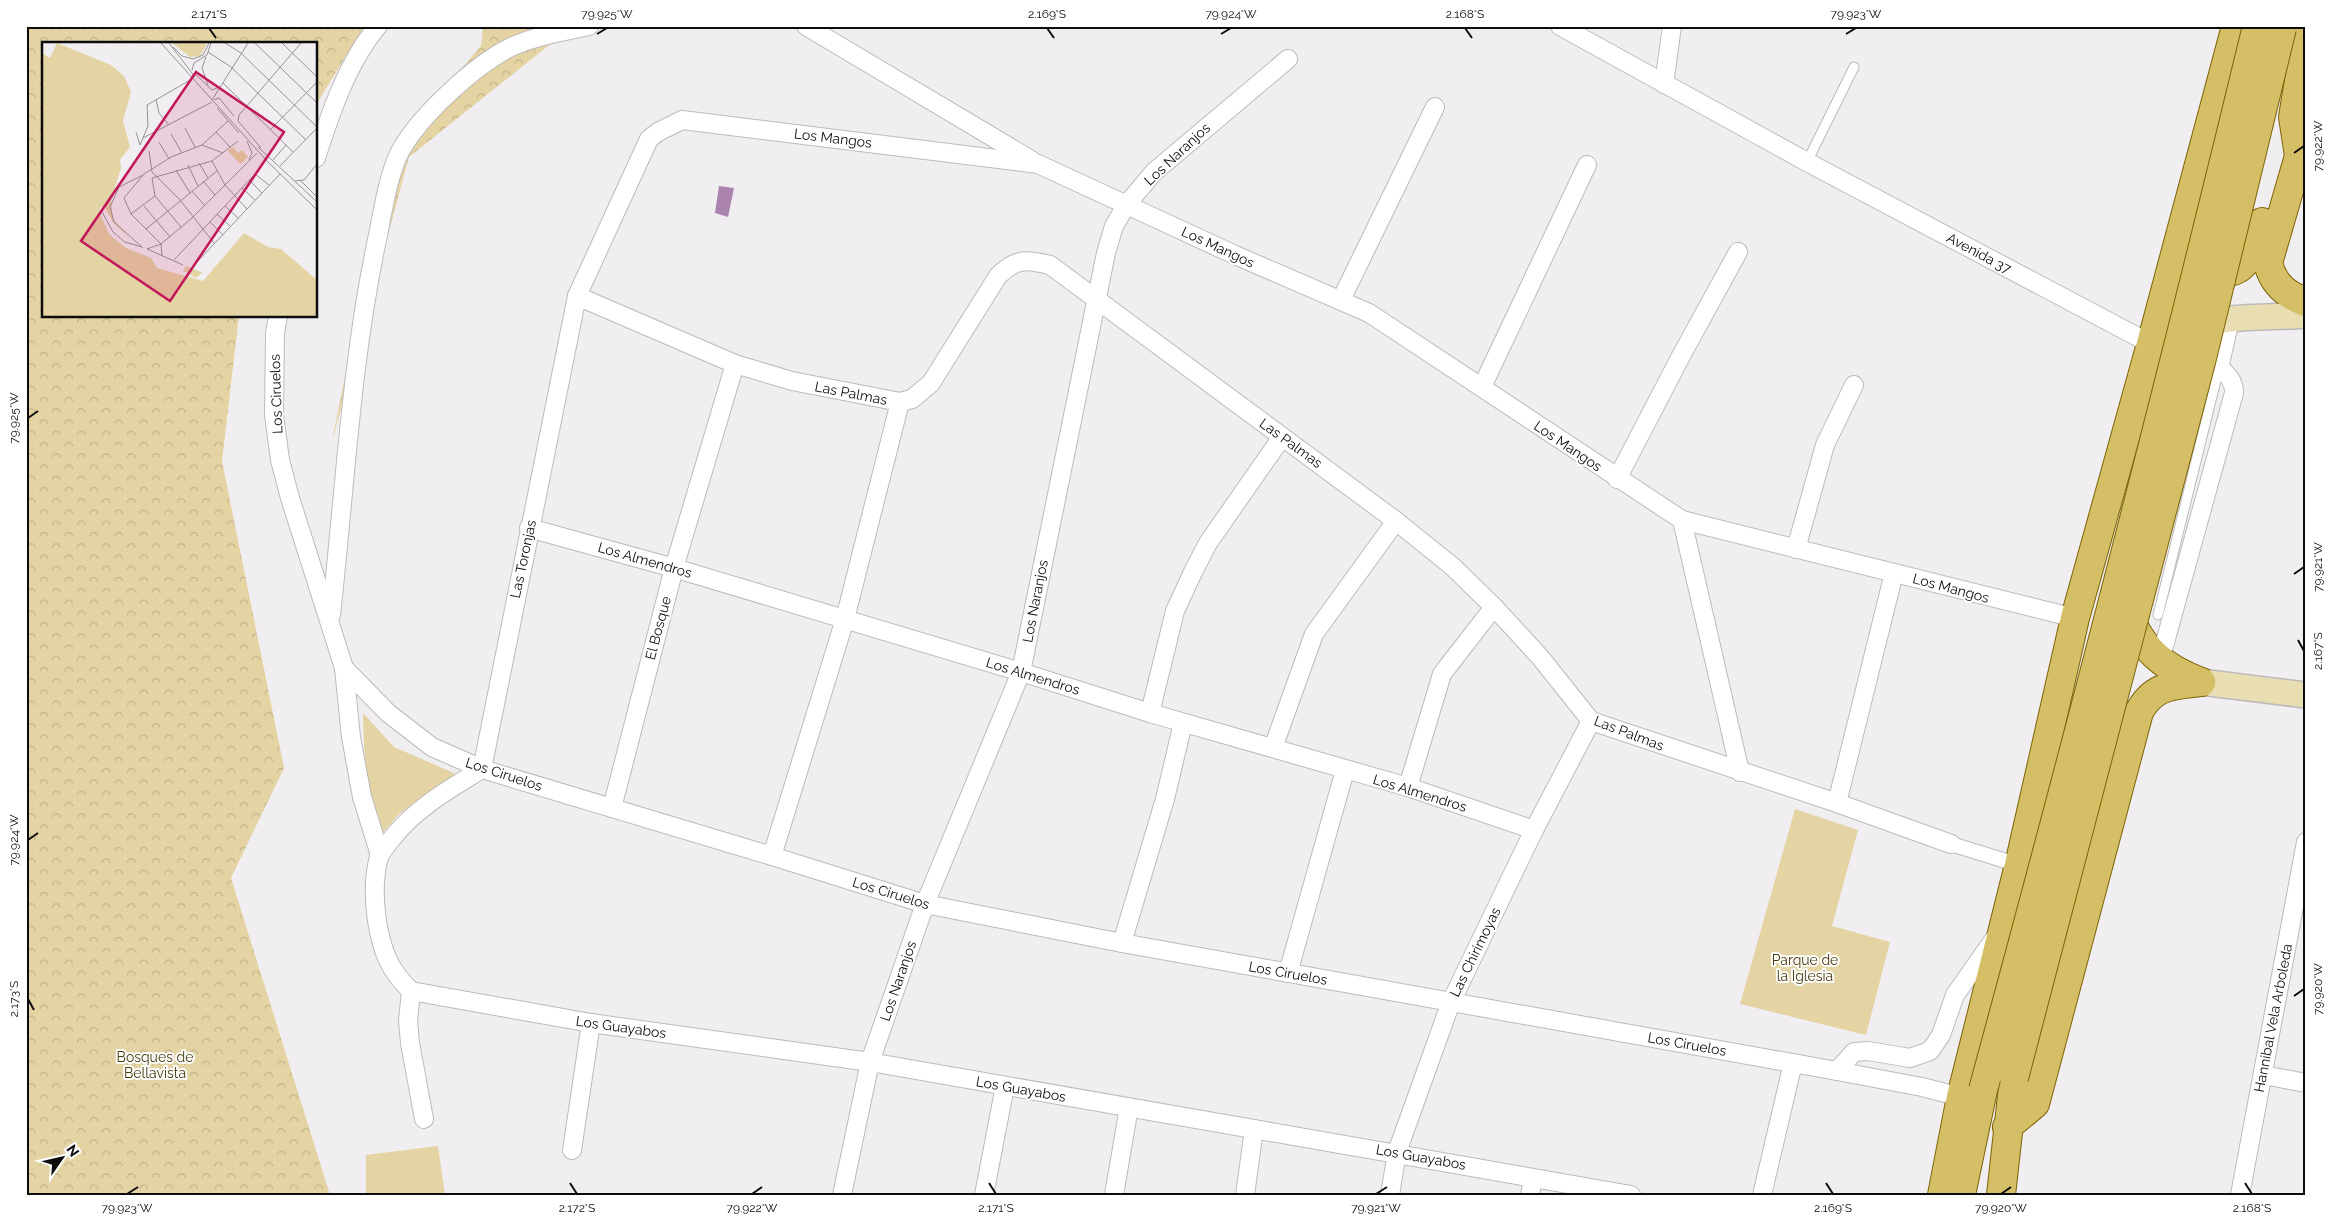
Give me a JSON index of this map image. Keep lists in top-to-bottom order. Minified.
{"streets":{"street":["Los Mangos","Los Naranjos","Avenida 37","Las Palmas","Los Ciruelos","Las Toronjas","Los Almendros","El Bosque","Las Chirimoyas","Hannibal Vela Arboleda","Los Guayabos"]},"crossings":[["Los Mangos","Los Naranjos"],["Los Mangos","Las Toronjas"],["Los Naranjos","Las Palmas"],["Los Naranjos","Los Ciruelos"],["Los Naranjos","Los Almendros"],["Los Naranjos","Los Guayabos"],["Las Palmas","Las Toronjas"],["Las Palmas","El Bosque"],["Las Palmas","Las Chirimoyas"],["Los Ciruelos","Las Toronjas"],["Los Ciruelos","El Bosque"],["Los Ciruelos","Las Chirimoyas"],["Las Toronjas","Los Almendros"],["Los Almendros","El Bosque"],["Los Almendros","Las Chirimoyas"],["Las Chirimoyas","Los Guayabos"]],"parks":["Parque de la Iglesia","Bosques de Bellavista"],"north":"top right","coordinates":["2.171°S","79.925°W","2.169°S","79.924°W","2.168°S","79.923°W","79.922°W","79.921°W","2.167°S","79.920°W","2.173°S","2.172°S"]}
